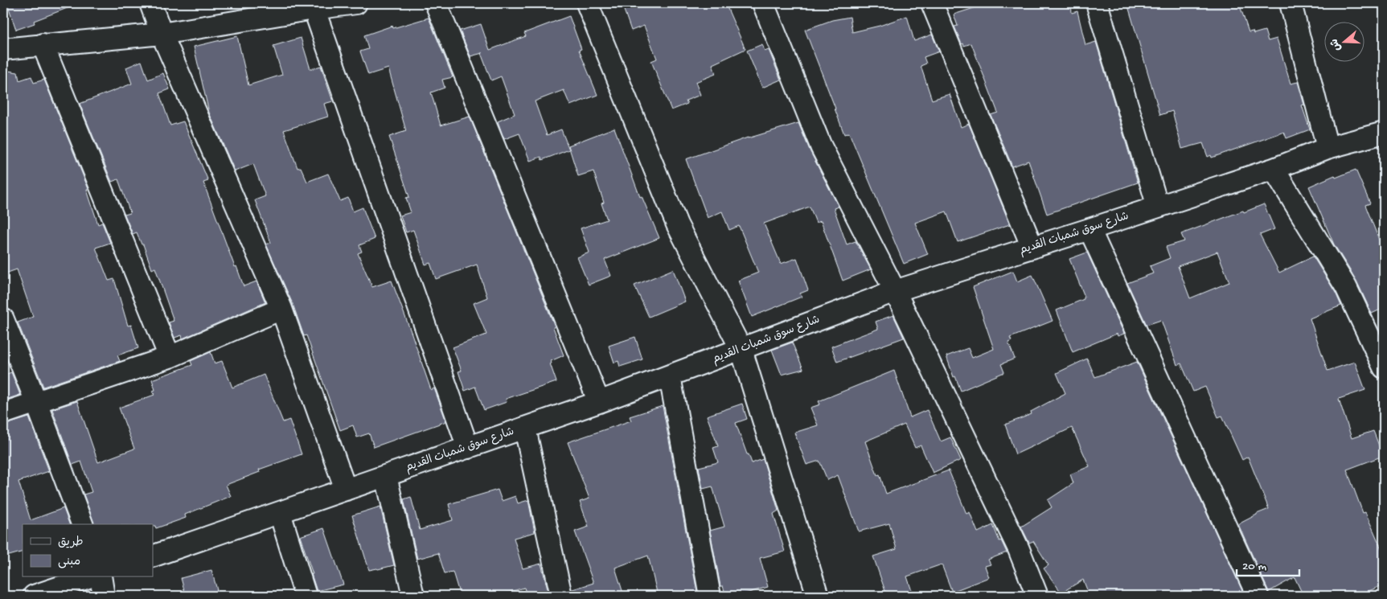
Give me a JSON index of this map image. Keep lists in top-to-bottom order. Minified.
{"streets":{"street":["شارع سوق شمبات القديم"]},"legend":["طريق","مبنى"],"scale_bar":"20 m","north":"left"}
